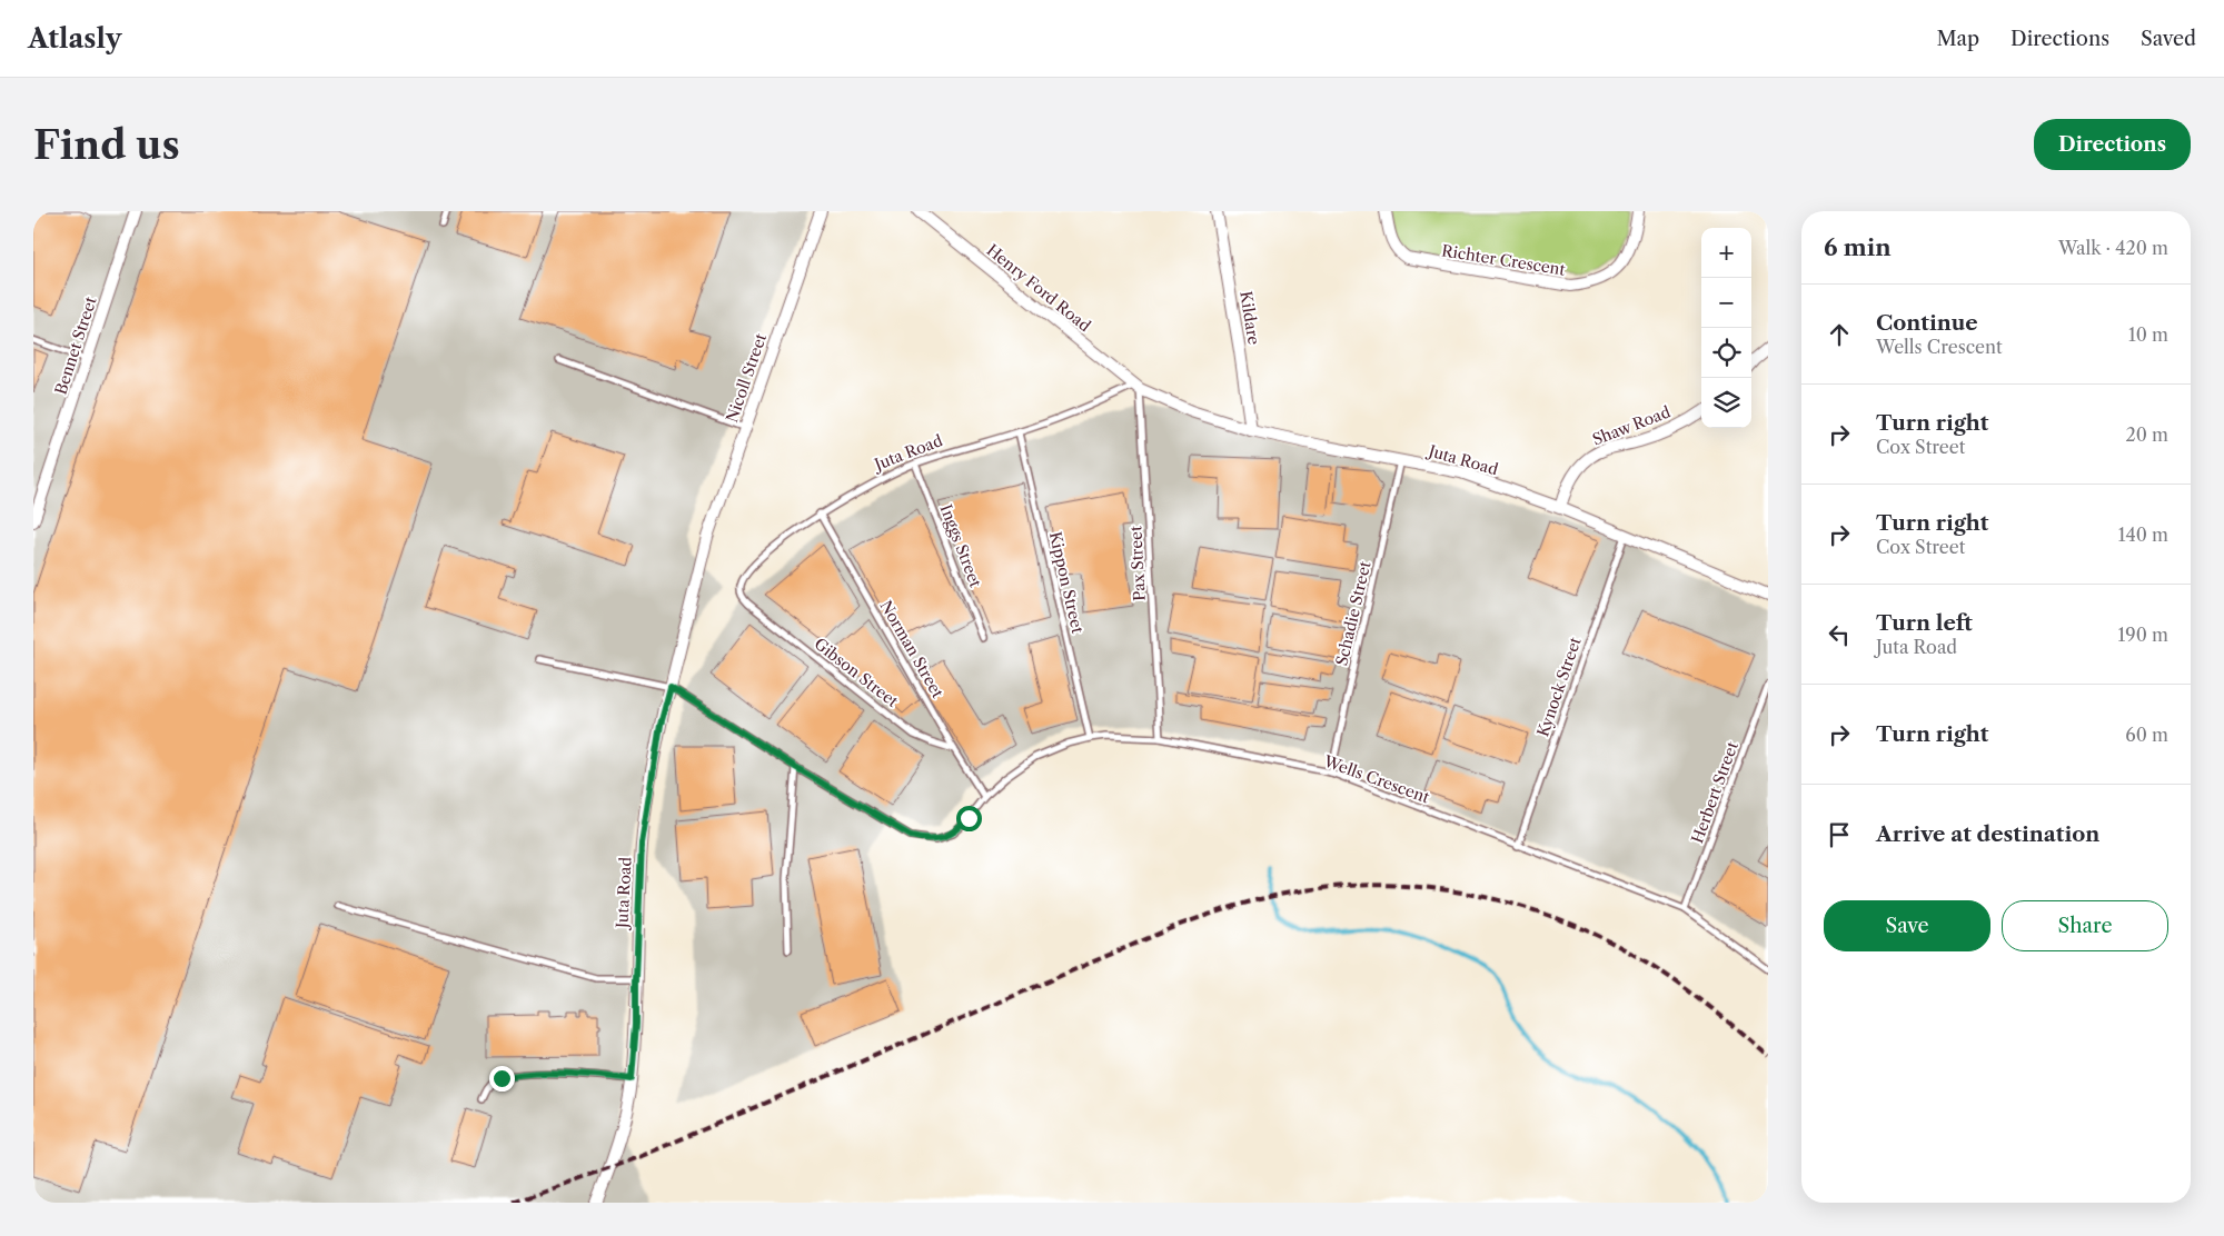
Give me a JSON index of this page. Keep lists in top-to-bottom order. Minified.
{"streets":{"street":["Richter Crescent","Henry Ford Road","Kildare","Bennet Street","Nicoll Street","Shaw Road","Juta Road"],"lane":["Inggs Street","Pax Street","Kippon Street","Schadie Street","Norman Street","Gibson Street","Kynock Street","Wells Crescent","Herbert Street"]},"crossings":[["Henry Ford Road","Juta Road"],["Henry Ford Road","Pax Street"],["Kildare","Juta Road"],["Nicoll Street","Juta Road"],["Shaw Road","Juta Road"],["Juta Road","Inggs Street"],["Juta Road","Pax Street"],["Juta Road","Kippon Street"],["Juta Road","Schadie Street"],["Juta Road","Norman Street"],["Juta Road","Gibson Street"],["Juta Road","Kynock Street"],["Pax Street","Wells Crescent"],["Kippon Street","Wells Crescent"],["Schadie Street","Wells Crescent"],["Norman Street","Gibson Street"],["Norman Street","Wells Crescent"],["Kynock Street","Wells Crescent"],["Wells Crescent","Herbert Street"]],"page":{"header":"Atlasly","nav":["Map","Directions","Saved"],"buttons":["Directions",["Save","Share"]],"title":"Find us","heading":["6 min","Walk · 420 m"],"map_buttons":["+","−"],"list":[["Continue","Wells Crescent","10 m"],["Turn right","Cox Street","20 m"],["Turn right","Cox Street","140 m"],["Turn left","Juta Road","190 m"],["Turn right","60 m"],"Arrive at destination"]}}
